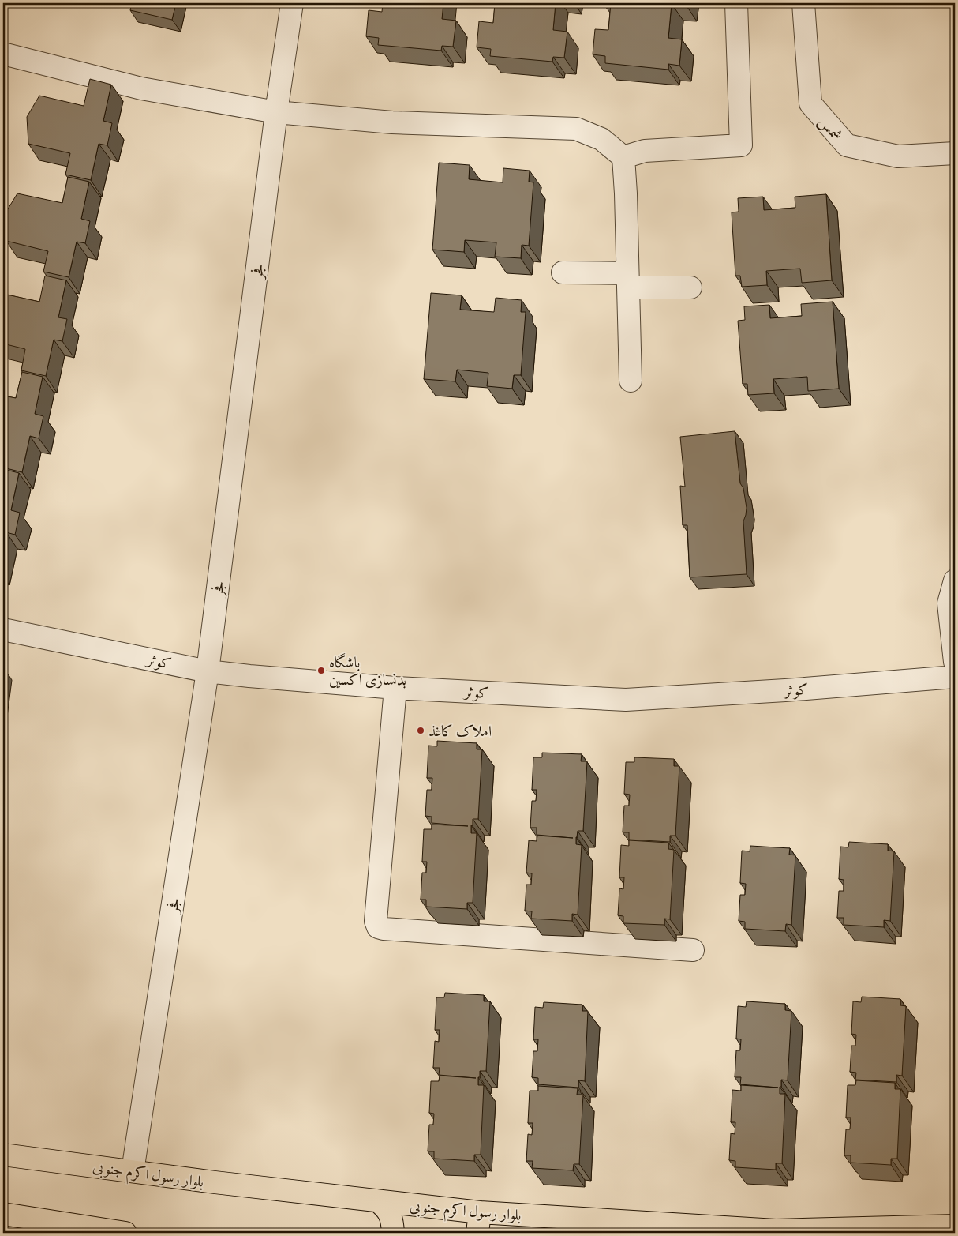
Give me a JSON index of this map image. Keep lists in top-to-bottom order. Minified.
{"streets":{"main road":["بلوار رسول اکرم جنوبی"],"street":["شمس","فجر","کوثر"]},"crossings":[["فجر","کوثر"],["فجر","بلوار رسول اکرم جنوبی"]],"places":["باشگاه بدنسازی اکسین","املاک کاغذ"]}
